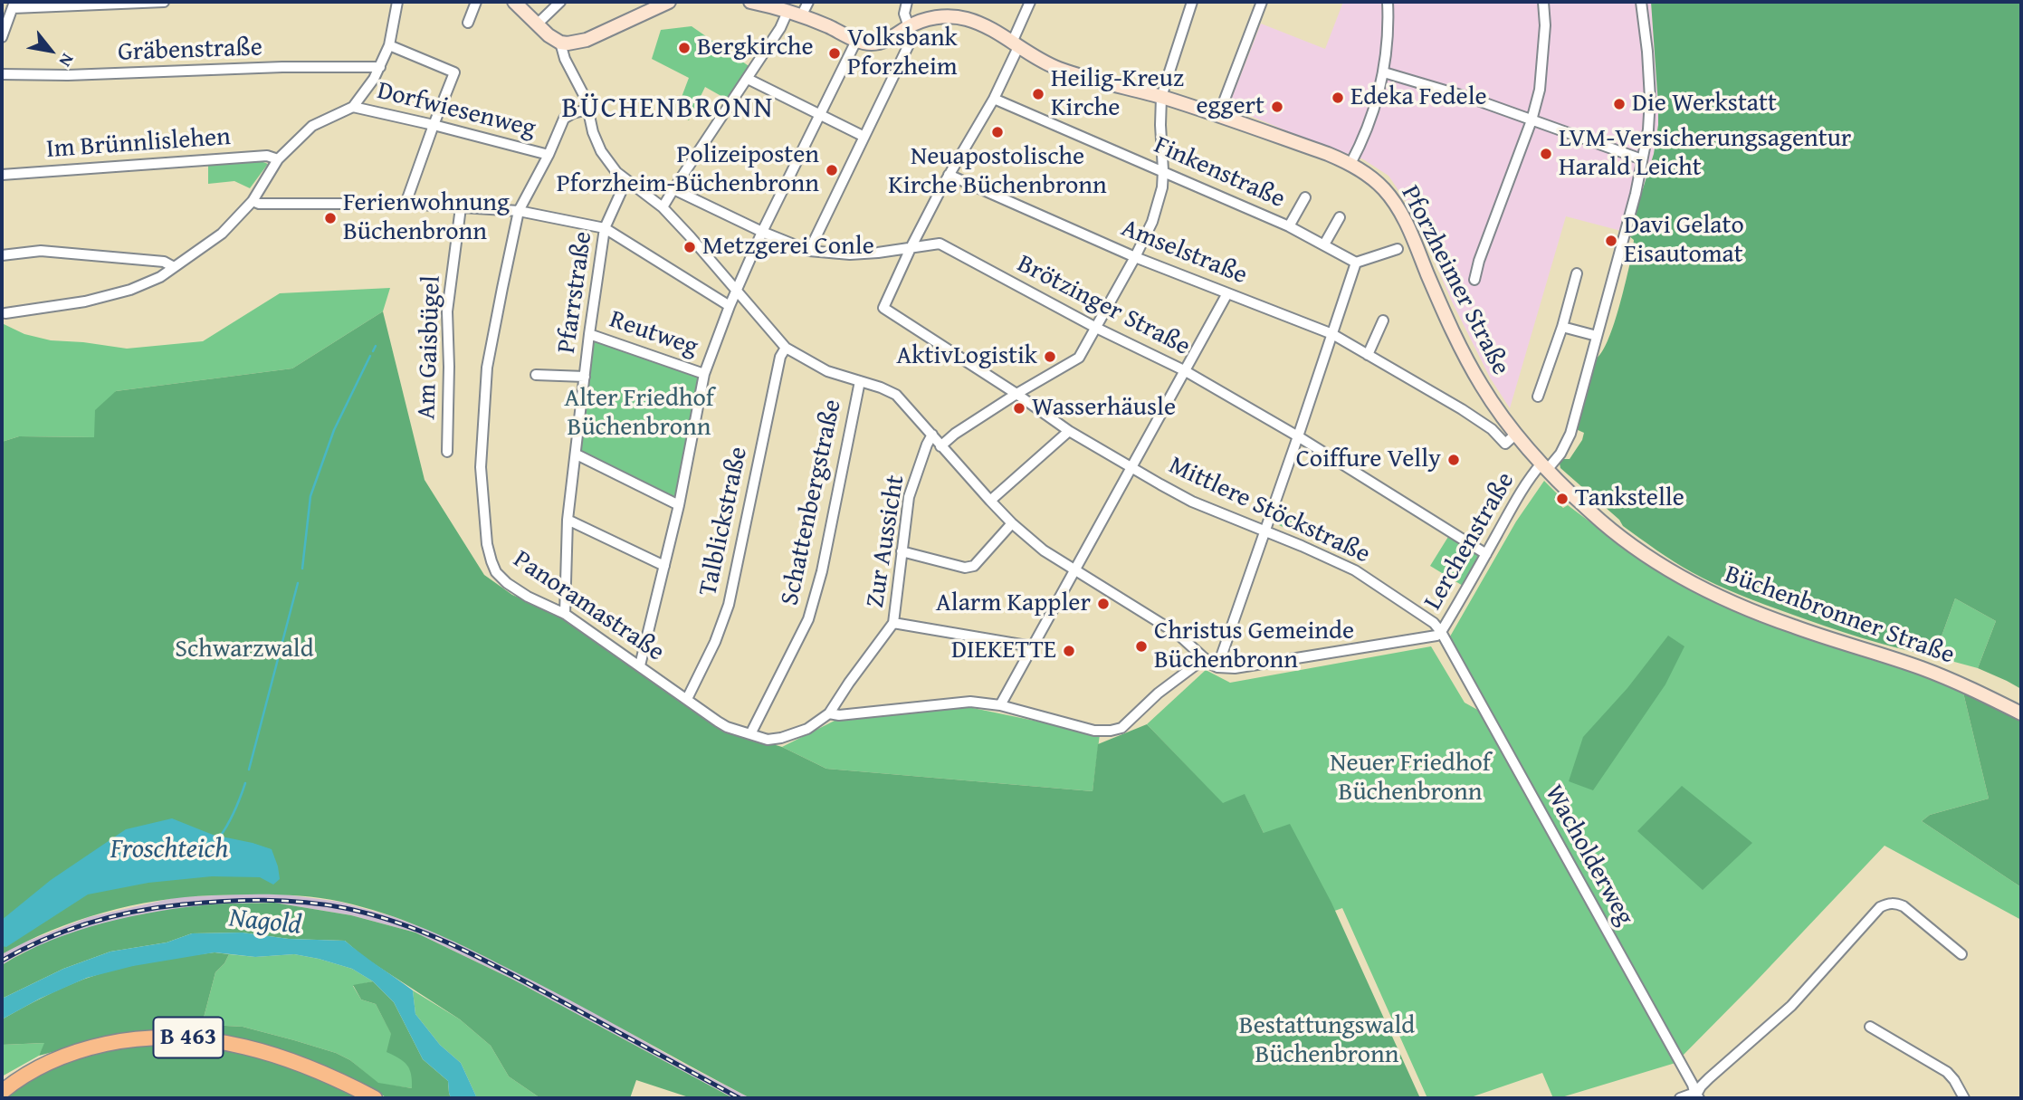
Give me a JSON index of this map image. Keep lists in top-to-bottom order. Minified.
{"streets":{"main road":["Pforzheimer Straße","Büchenbronner Straße","B 463"],"street":["Gräbenstraße","Dorfwiesenweg","Im Brünnlislehen","Finkenstraße","Amselstraße","Pfarrstraße","Brötzinger Straße","Reutweg","Am Gaisbügel","Schattenbergstraße","Mittlere Stöckstraße","Talblickstraße","Zur Aussicht","Lerchenstraße","Panoramastraße","Wacholderweg"]},"crossings":[["Dorfwiesenweg","Panoramastraße"],["Amselstraße","Pforzheimer Straße"],["Pforzheimer Straße","Lerchenstraße"],["Pforzheimer Straße","Büchenbronner Straße"],["Pfarrstraße","Reutweg"],["Pfarrstraße","Panoramastraße"],["Brötzinger Straße","Mittlere Stöckstraße"],["Brötzinger Straße","Lerchenstraße"],["Schattenbergstraße","Panoramastraße"],["Mittlere Stöckstraße","Lerchenstraße"],["Mittlere Stöckstraße","Wacholderweg"],["Talblickstraße","Panoramastraße"],["Zur Aussicht","Panoramastraße"],["Lerchenstraße","Wacholderweg"]],"districts":["BÜCHENBRONN"],"water":["Froschteich","Nagold"],"parks":["Alter Friedhof Büchenbronn","Schwarzwald","Neuer Friedhof Büchenbronn","Bestattungswald Büchenbronn"],"places":["Bergkirche","Volksbank Pforzheim","Heilig-Kreuz Kirche","Edeka Fedele","Die Werkstatt","eggert","Neuapostolische Kirche Büchenbronn","LVM-Versicherungsagentur Harald Leicht","Polizeiposten Pforzheim-Büchenbronn","Ferienwohnung Büchenbronn","Davi Gelato Eisautomat","Metzgerei Conle","AktivLogistik","Wasserhäusle","Coiffure Velly","Tankstelle","Alarm Kappler","Christus Gemeinde Büchenbronn","DIEKETTE"],"north":"bottom right"}
